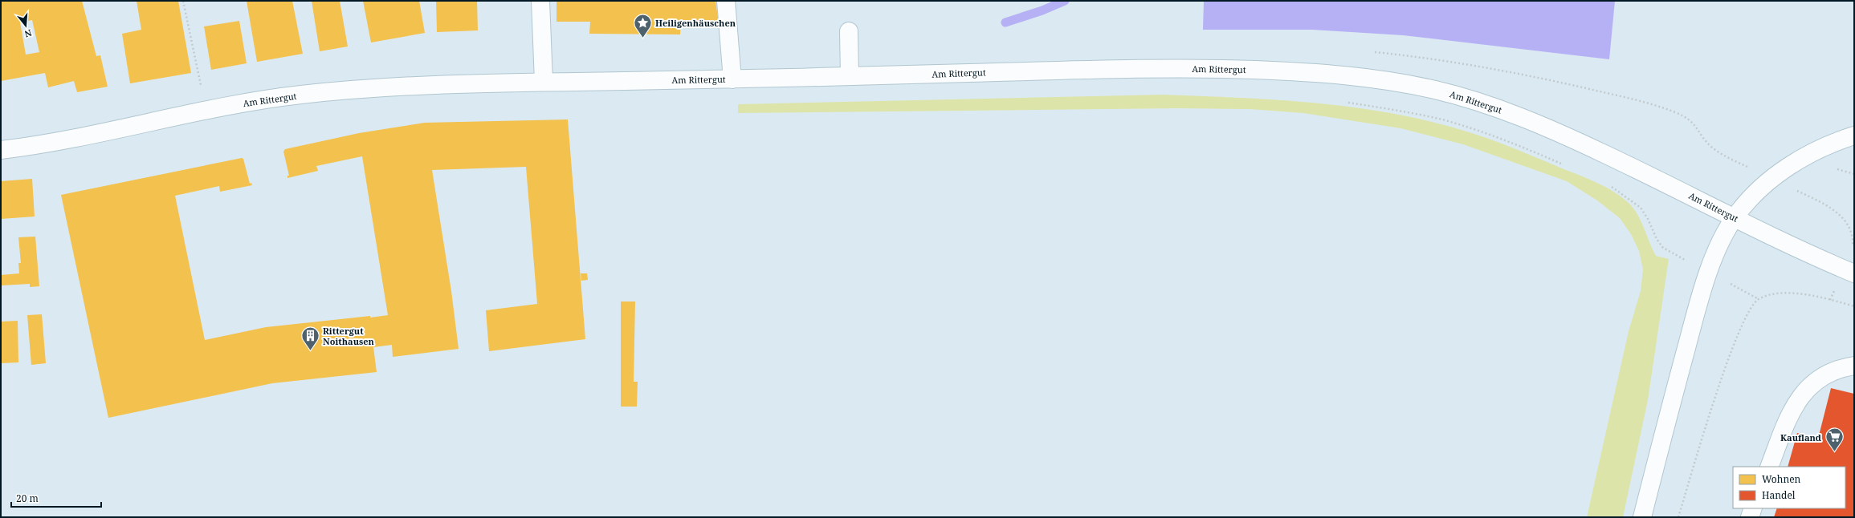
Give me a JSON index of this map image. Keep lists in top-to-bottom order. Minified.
{"streets":{"street":["Am Rittergut"]},"places":{"place":["Heiligenhäuschen"],"building":["Rittergut Noithausen"],"supermarket":["Kaufland"]},"legend":["Wohnen","Handel"],"scale_bar":"20 m","north":"bottom"}
